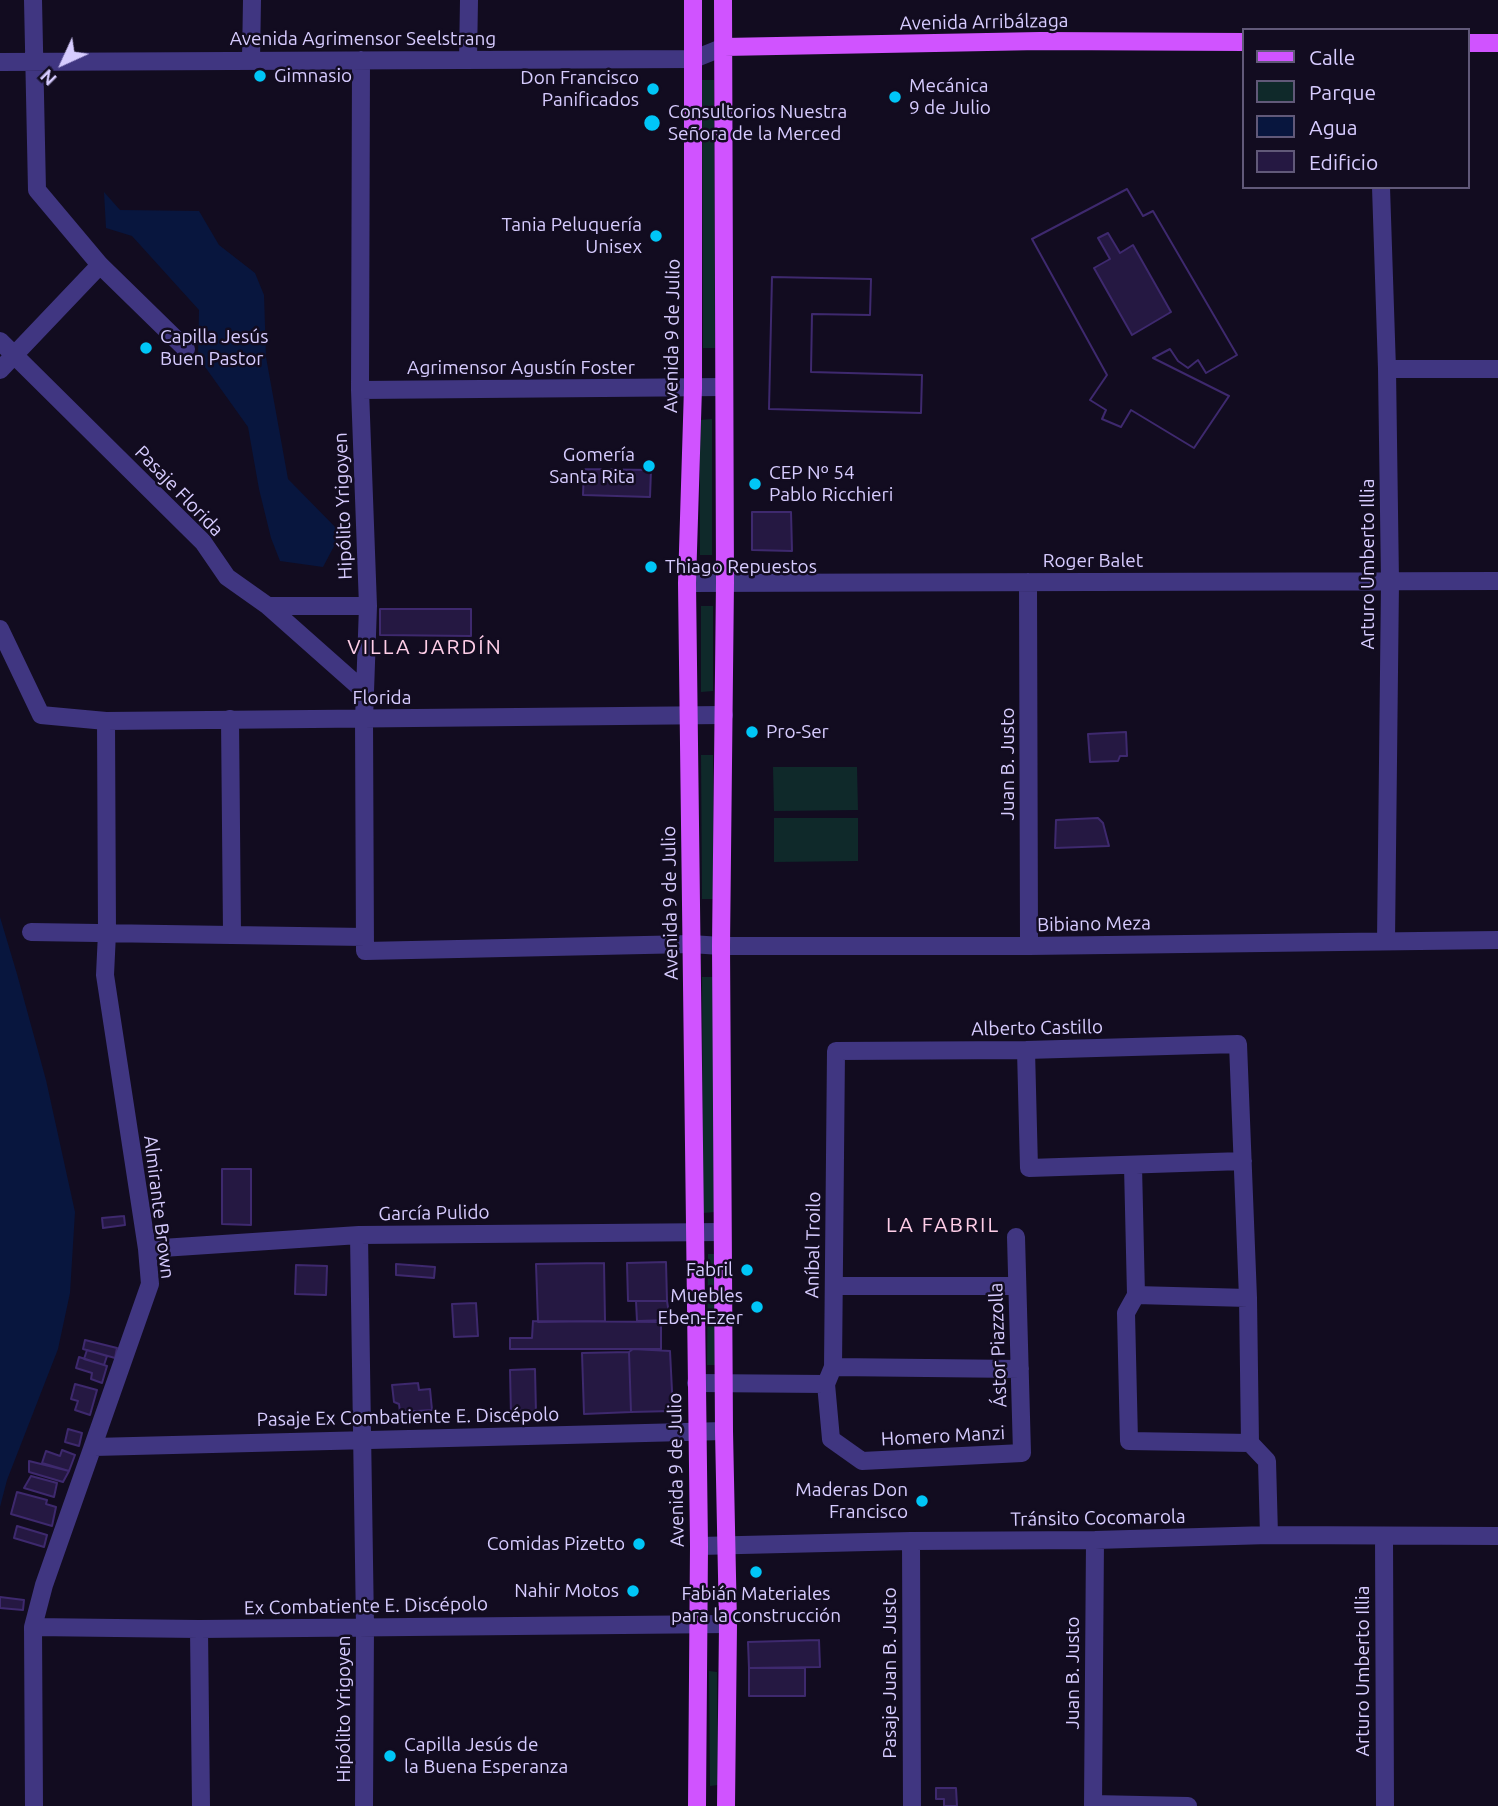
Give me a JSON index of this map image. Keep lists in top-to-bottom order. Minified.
{"streets":{"main road":["Avenida Arribálzaga","Avenida 9 de Julio"],"street":["Avenida Agrimensor Seelstrang","Agrimensor Agustín Foster","Pasaje Florida","Hipólito Yrigoyen","Roger Balet","Arturo Umberto Illia","Florida","Juan B. Justo","Bibiano Meza","Alberto Castillo","Almirante Brown","García Pulido","Aníbal Troilo","Ástor Piazzolla","Pasaje Ex Combatiente E. Discépolo","Homero Manzi","Tránsito Cocomarola","Ex Combatiente E. Discépolo","Pasaje Juan B. Justo"]},"crossings":[["Avenida Arribálzaga","Avenida Agrimensor Seelstrang"],["Avenida Agrimensor Seelstrang","Avenida 9 de Julio"],["Avenida Agrimensor Seelstrang","Hipólito Yrigoyen"],["Avenida 9 de Julio","Agrimensor Agustín Foster"],["Avenida 9 de Julio","Roger Balet"],["Avenida 9 de Julio","Florida"],["Avenida 9 de Julio","Bibiano Meza"],["Avenida 9 de Julio","García Pulido"],["Avenida 9 de Julio","Pasaje Ex Combatiente E. Discépolo"],["Avenida 9 de Julio","Tránsito Cocomarola"],["Avenida 9 de Julio","Ex Combatiente E. Discépolo"],["Agrimensor Agustín Foster","Hipólito Yrigoyen"],["Pasaje Florida","Hipólito Yrigoyen"],["Hipólito Yrigoyen","Florida"],["Hipólito Yrigoyen","Bibiano Meza"],["Hipólito Yrigoyen","García Pulido"],["Hipólito Yrigoyen","Pasaje Ex Combatiente E. Discépolo"],["Hipólito Yrigoyen","Ex Combatiente E. Discépolo"],["Roger Balet","Arturo Umberto Illia"],["Roger Balet","Juan B. Justo"],["Arturo Umberto Illia","Bibiano Meza"],["Arturo Umberto Illia","Tránsito Cocomarola"],["Florida","Almirante Brown"],["Juan B. Justo","Bibiano Meza"],["Juan B. Justo","Tránsito Cocomarola"],["Bibiano Meza","Almirante Brown"],["Alberto Castillo","Aníbal Troilo"],["Almirante Brown","García Pulido"],["Almirante Brown","Pasaje Ex Combatiente E. Discépolo"],["Almirante Brown","Ex Combatiente E. Discépolo"],["Aníbal Troilo","Homero Manzi"],["Ástor Piazzolla","Homero Manzi"],["Tránsito Cocomarola","Pasaje Juan B. Justo"]],"districts":["VILLA JARDÍN","LA FABRIL"],"places":["Gimnasio","Don Francisco Panificados","Mecánica 9 de Julio","Consultorios Nuestra Señora de la Merced","Tania Peluquería Unisex","Capilla Jesús Buen Pastor","Gomería Santa Rita","CEP Nº 54 Pablo Ricchieri","Thiago Repuestos","Pro-Ser","Fabril","Muebles Eben-Ezer","Maderas Don Francisco","Comidas Pizetto","Fabián Materiales para la construcción","Nahir Motos","Capilla Jesús de la Buena Esperanza"],"legend":["Calle","Parque","Agua","Edificio"],"north":"bottom left"}
